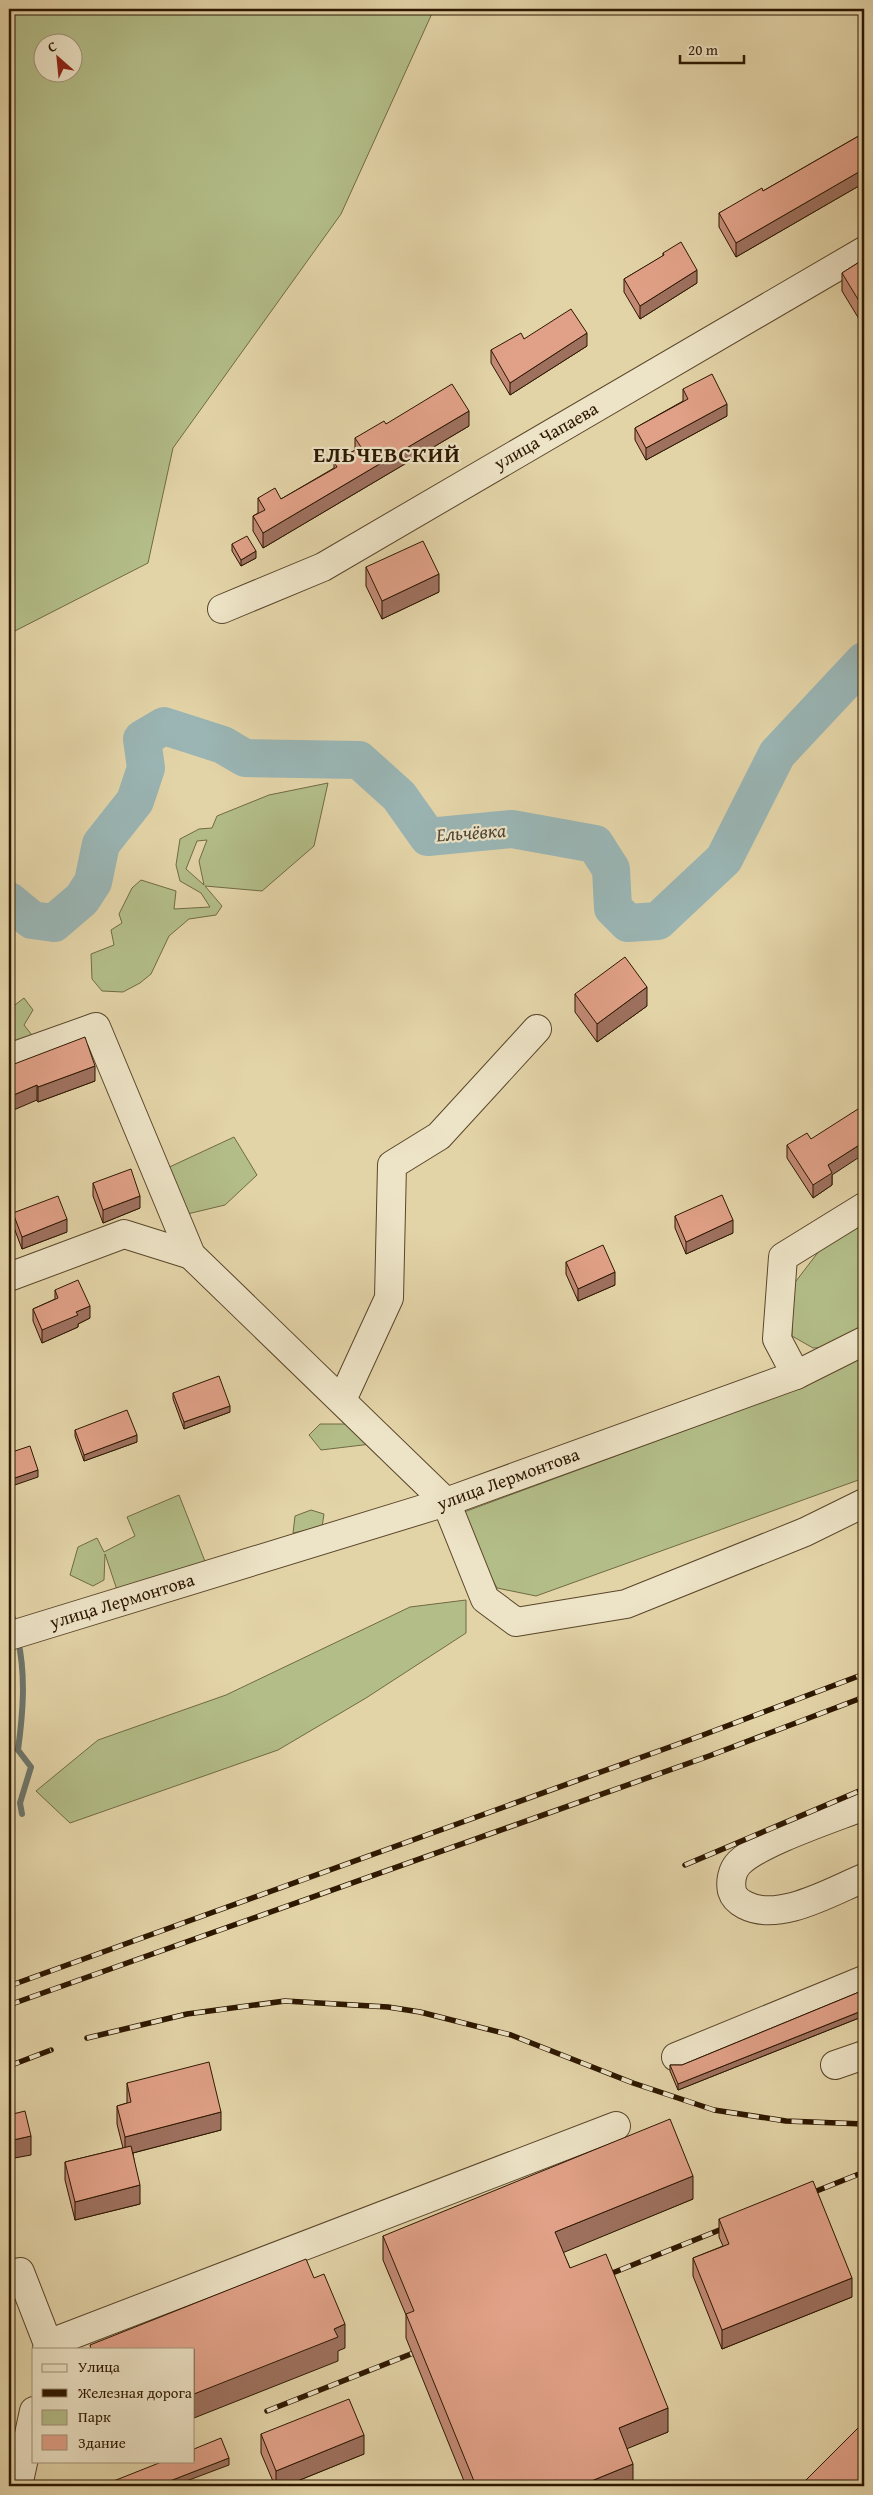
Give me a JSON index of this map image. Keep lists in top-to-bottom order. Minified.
{"streets":{"street":["улица Чапаева","улица Лермонтова"]},"districts":["ЕЛЬЧЕВСКИЙ"],"water":["Ельчёвка"],"legend":["Улица","Железная дорога","Парк","Здание"],"scale_bar":"20 m","north":"top left"}
